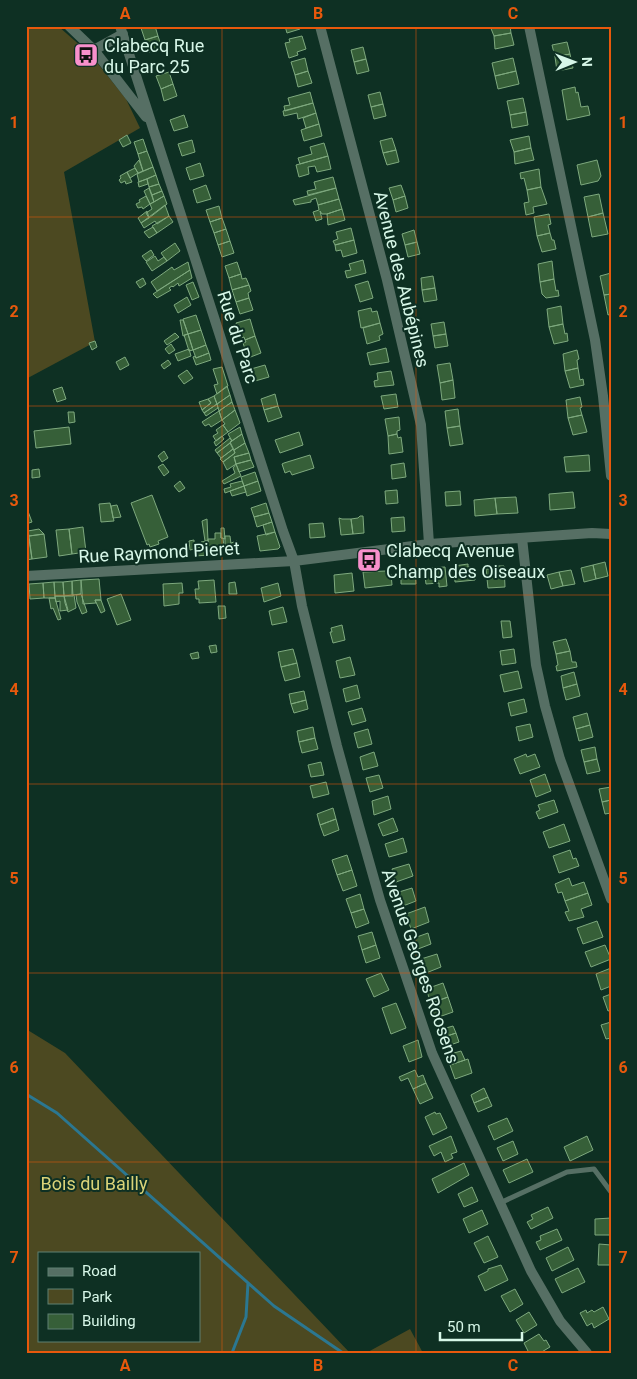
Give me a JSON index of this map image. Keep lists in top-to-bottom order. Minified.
{"streets":{"street":["Avenue des Aubépines","Rue du Parc","Rue Raymond Pieret","Avenue Georges Roosens"]},"crossings":[["Avenue des Aubépines","Rue Raymond Pieret"],["Rue du Parc","Rue Raymond Pieret"],["Rue du Parc","Avenue Georges Roosens"],["Rue Raymond Pieret","Avenue Georges Roosens"]],"parks":["Bois du Bailly"],"places":{"bus stop":["Clabecq Rue du Parc 25","Clabecq Avenue Champ des Oiseaux"]},"legend":["Road","Park","Building"],"scale_bar":"50 m","north":"right","grid":{"columns":["A","B","C"],"rows":["1","2","3","4","5","6","7"]}}
